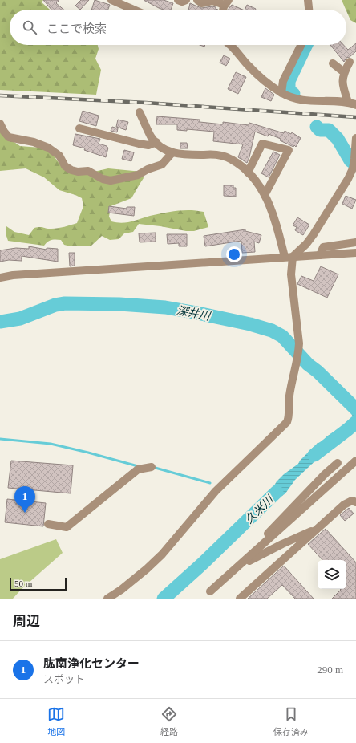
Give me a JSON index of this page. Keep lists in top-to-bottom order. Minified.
{"water":["深井川","久米川"],"scale_bar":"50 m","page":{"search":"ここで検索","pins":"1","scale":"50 m","heading":"周辺","list":[{"mark":"1","name":"肱南浄化センター","note":"スポット","value":"290 m"}],"nav":["地図","経路","保存済み"]}}
